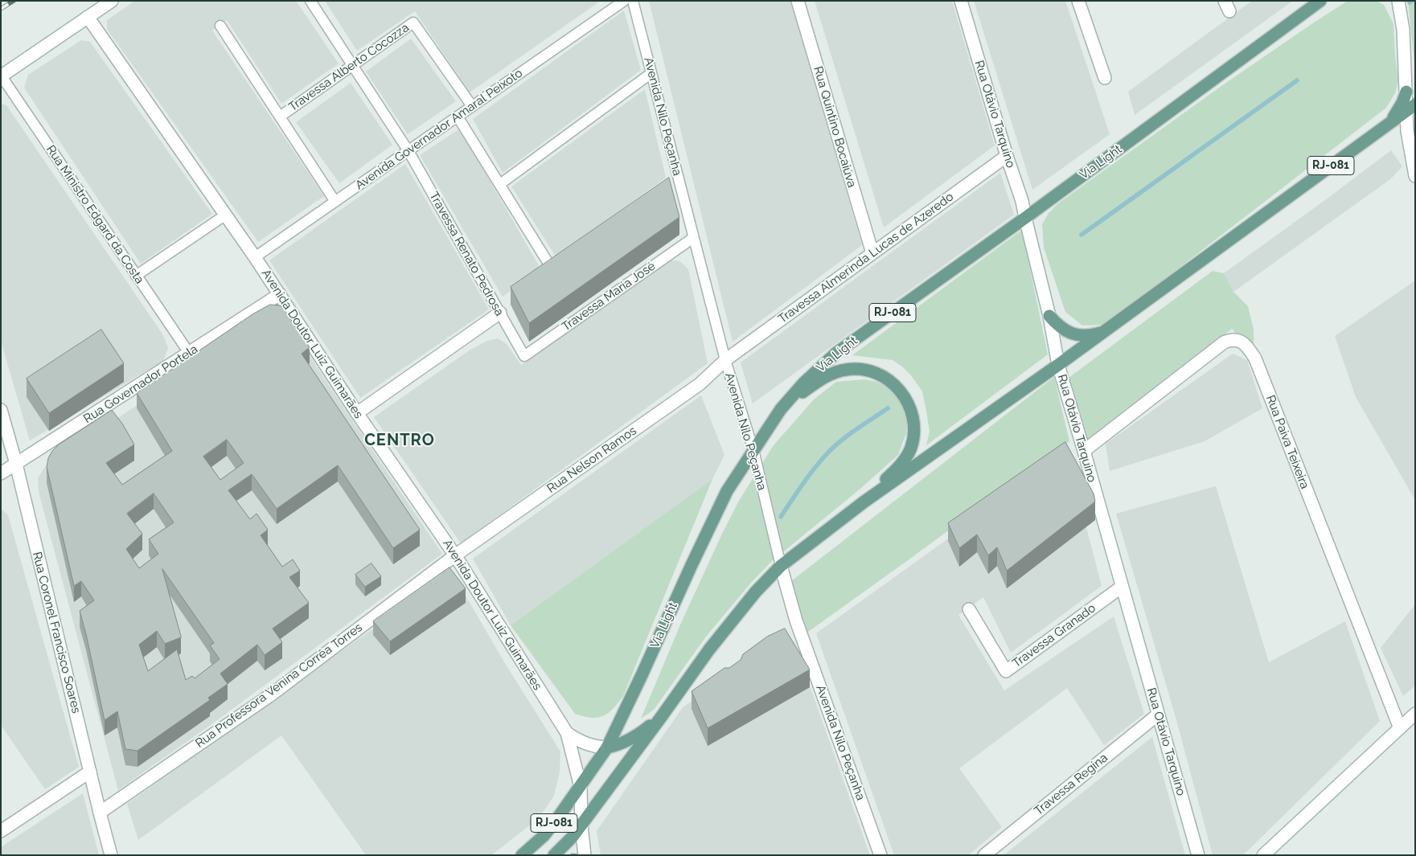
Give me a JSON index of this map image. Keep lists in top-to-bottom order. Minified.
{"streets":{"main road":["Via Light","RJ-081"],"street":["Travessa Alberto Cocozza","Rua Otávio Tarquino","Avenida Nilo Peçanha","Rua Quintino Bocaiúva","Avenida Governador Amaral Peixoto","Rua Ministro Edgard da Costa","Travessa Renato Pedrosa","Travessa Almerinda Lucas de Azeredo","Travessa Maria José","Avenida Doutor Luiz Guimarães","Rua Governador Portela","Rua Paiva Teixeira","Rua Nelson Ramos","Rua Coronel Francisco Soares","Travessa Granado","Rua Professora Venina Corrêa Torres","Travessa Regina"]},"crossings":[["Travessa Alberto Cocozza","Avenida Governador Amaral Peixoto"],["Travessa Alberto Cocozza","Travessa Renato Pedrosa"],["Rua Otávio Tarquino","Via Light"],["Rua Otávio Tarquino","RJ-081"],["Rua Otávio Tarquino","Travessa Almerinda Lucas de Azeredo"],["Rua Otávio Tarquino","Rua Paiva Teixeira"],["Rua Otávio Tarquino","Travessa Granado"],["Rua Otávio Tarquino","Travessa Regina"],["Avenida Nilo Peçanha","Via Light"],["Avenida Nilo Peçanha","RJ-081"],["Avenida Nilo Peçanha","Travessa Almerinda Lucas de Azeredo"],["Avenida Nilo Peçanha","Travessa Maria José"],["Avenida Nilo Peçanha","Rua Nelson Ramos"],["Rua Quintino Bocaiúva","Travessa Almerinda Lucas de Azeredo"],["Avenida Governador Amaral Peixoto","Travessa Renato Pedrosa"],["Avenida Governador Amaral Peixoto","Avenida Doutor Luiz Guimarães"],["Via Light","Avenida Doutor Luiz Guimarães"],["RJ-081","Avenida Doutor Luiz Guimarães"],["Rua Ministro Edgard da Costa","Rua Governador Portela"],["Travessa Renato Pedrosa","Travessa Maria José"],["Travessa Almerinda Lucas de Azeredo","Rua Nelson Ramos"],["Avenida Doutor Luiz Guimarães","Rua Governador Portela"],["Avenida Doutor Luiz Guimarães","Rua Nelson Ramos"],["Avenida Doutor Luiz Guimarães","Rua Professora Venina Corrêa Torres"],["Rua Governador Portela","Rua Coronel Francisco Soares"],["Rua Nelson Ramos","Rua Professora Venina Corrêa Torres"],["Rua Coronel Francisco Soares","Rua Professora Venina Corrêa Torres"]],"districts":["CENTRO"]}
